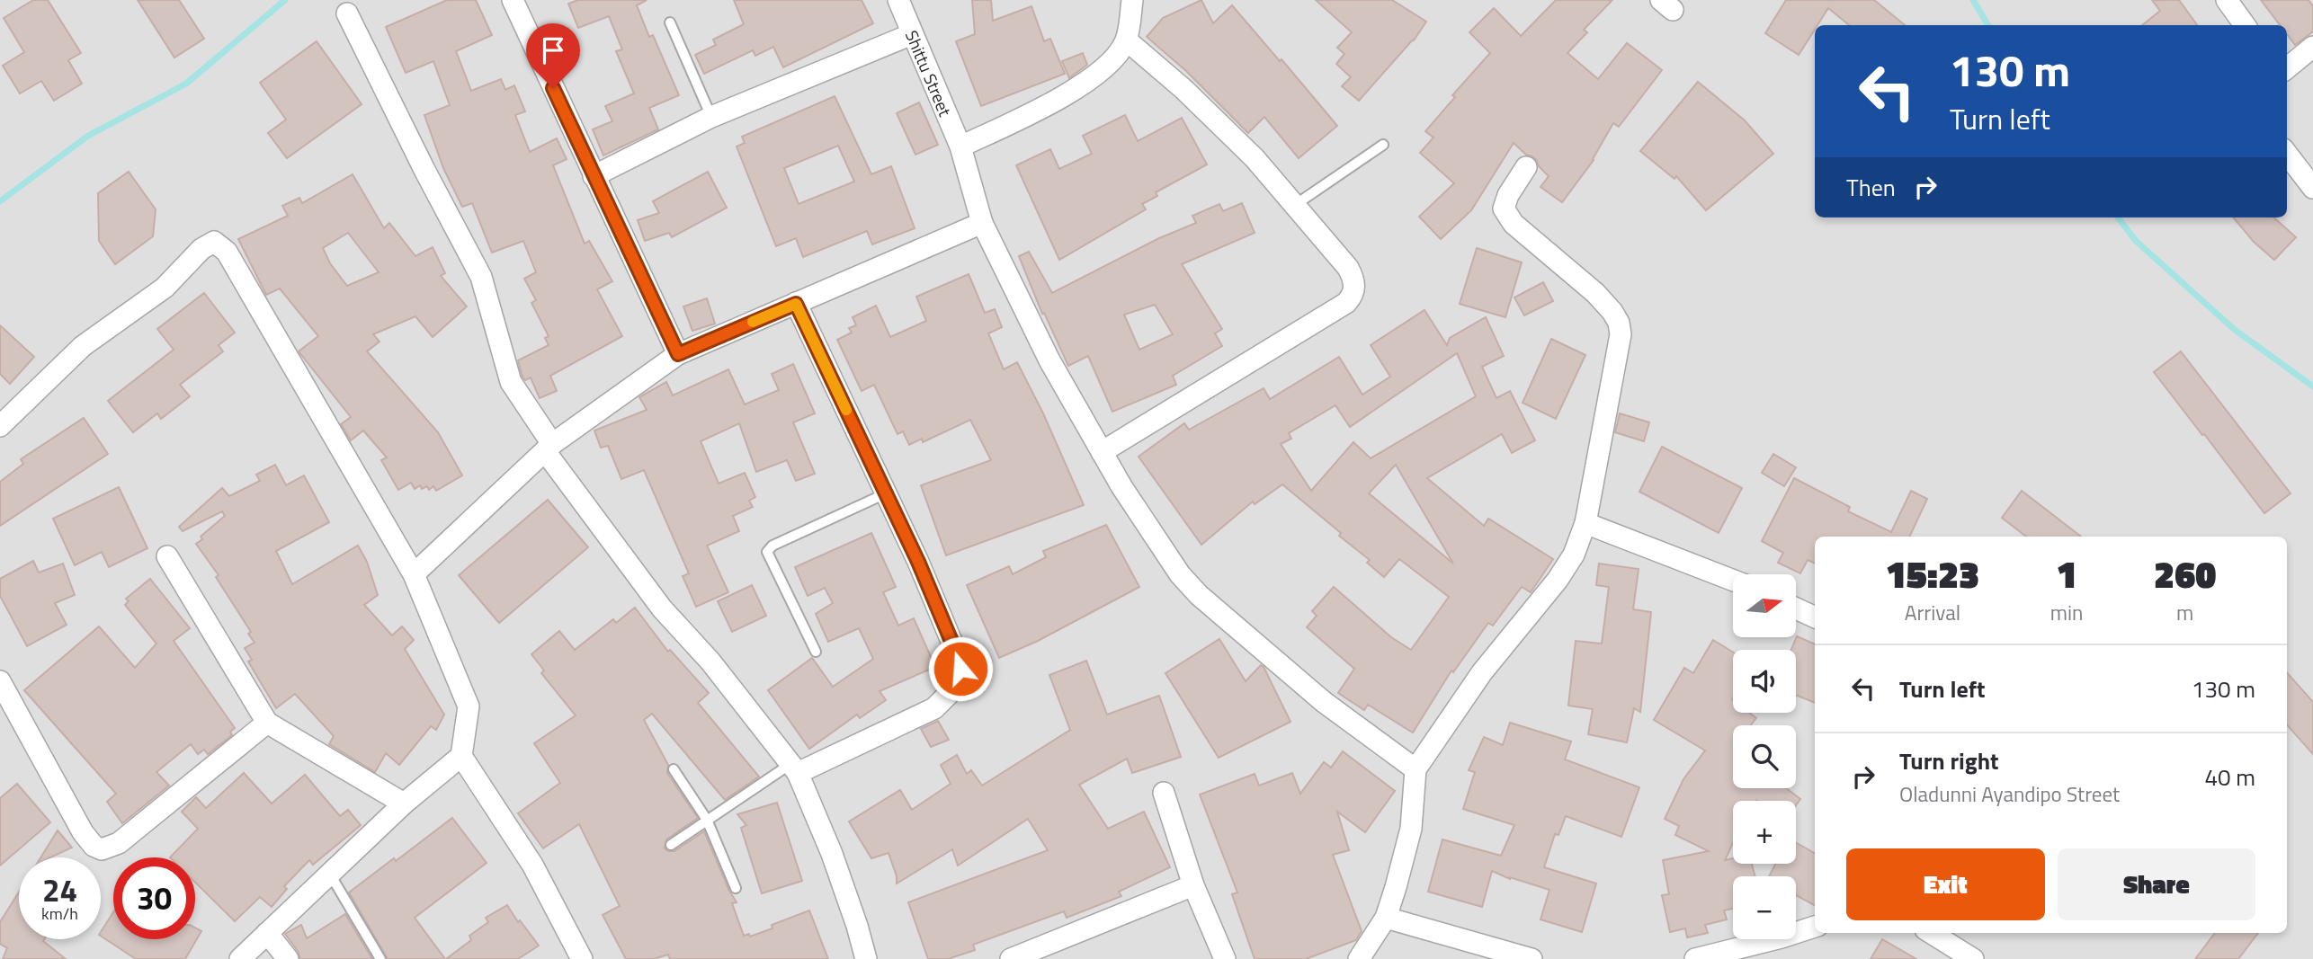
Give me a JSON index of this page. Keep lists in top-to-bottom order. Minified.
{"streets":{"street":["Shittu Street"]},"north":"right","page":{"turn":["130 m","Turn left"],"then":"Then","eta":["15:23","Arrival","1","min","260","m"],"map_buttons":["+","−"],"list":[{"name":"Turn left","value":"130 m"},{"name":"Turn right","note":"Oladunni Ayandipo Street","value":"40 m"}],"buttons":["Exit","Share"],"speed":"24 km/h","limit":"30"}}
